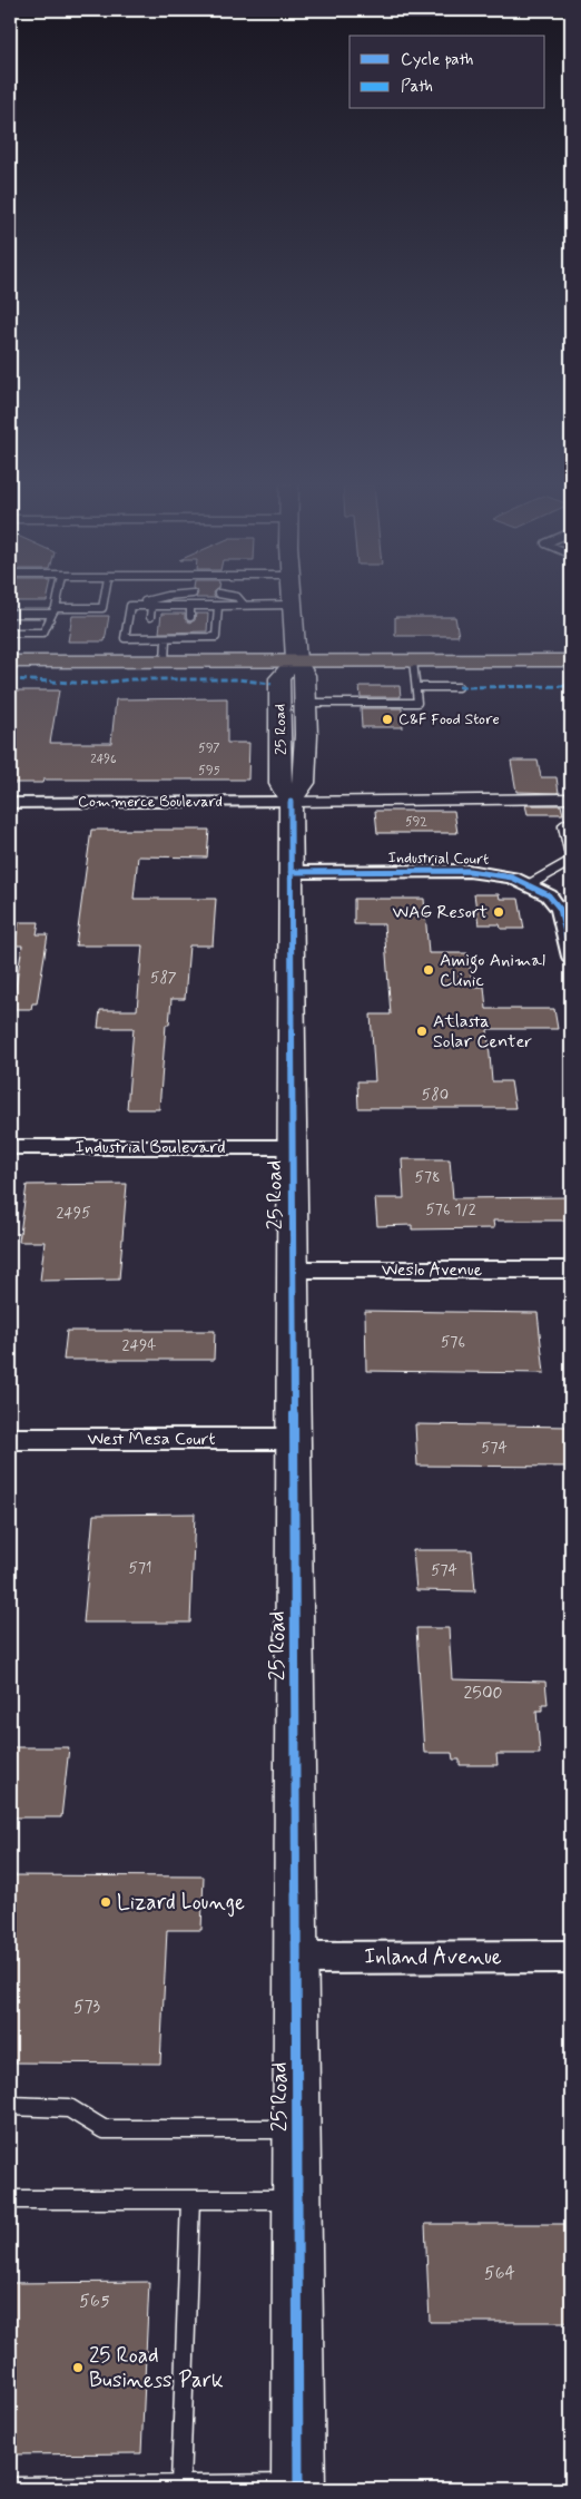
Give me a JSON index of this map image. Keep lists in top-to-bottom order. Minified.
{"streets":{"main road":["25 Road"],"street":["Commerce Boulevard","Industrial Court","Industrial Boulevard","Weslo Avenue","West Mesa Court","Inland Avenue"]},"crossings":[["25 Road","Commerce Boulevard"],["25 Road","Industrial Court"],["25 Road","Industrial Boulevard"],["25 Road","Weslo Avenue"],["25 Road","West Mesa Court"],["25 Road","Inland Avenue"]],"places":["C&F Food Store","WAG Resort","Amigo Animal Clinic","Atlasta Solar Center","Lizard Lounge","25 Road Business Park"],"house_numbers":["597","2496","595","592","587","580","578","576 1/2","2495","576","2494","574","571","574","2500","573","564","565"],"legend":["Cycle path","Path"]}
